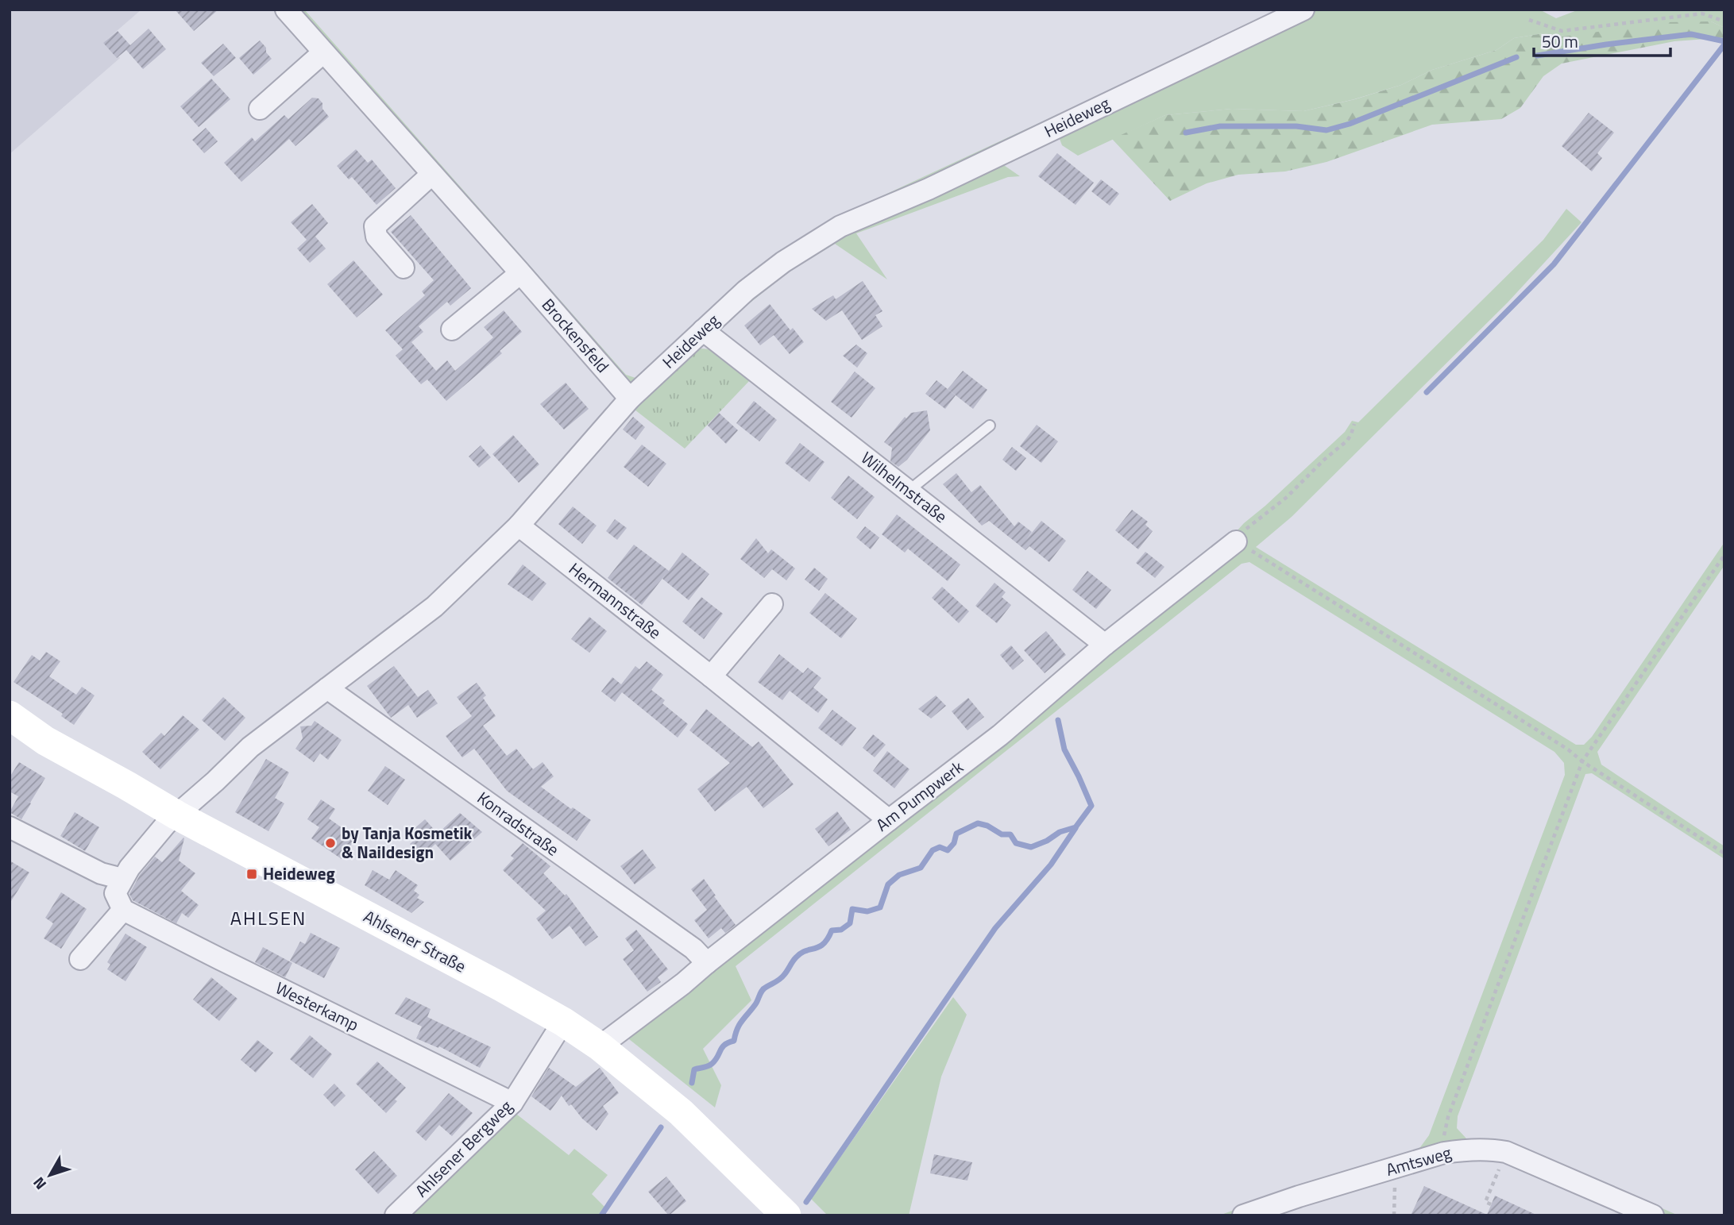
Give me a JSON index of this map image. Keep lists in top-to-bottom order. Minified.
{"streets":{"main road":["Ahlsener Straße"],"street":["Heideweg","Brockensfeld","Wilhelmstraße","Hermannstraße","Am Pumpwerk","Konradstraße","Westerkamp","Ahlsener Bergweg","Amtsweg"]},"crossings":[["Heideweg","Brockensfeld"],["Heideweg","Wilhelmstraße"],["Heideweg","Hermannstraße"],["Heideweg","Konradstraße"],["Heideweg","Ahlsener Straße"],["Wilhelmstraße","Am Pumpwerk"],["Hermannstraße","Am Pumpwerk"],["Am Pumpwerk","Konradstraße"],["Am Pumpwerk","Ahlsener Straße"],["Ahlsener Straße","Ahlsener Bergweg"],["Westerkamp","Ahlsener Bergweg"]],"districts":["AHLSEN"],"places":{"other":["by Tanja Kosmetik & Naildesign"],"transit":["Heideweg"]},"scale_bar":"50 m","north":"bottom left"}
